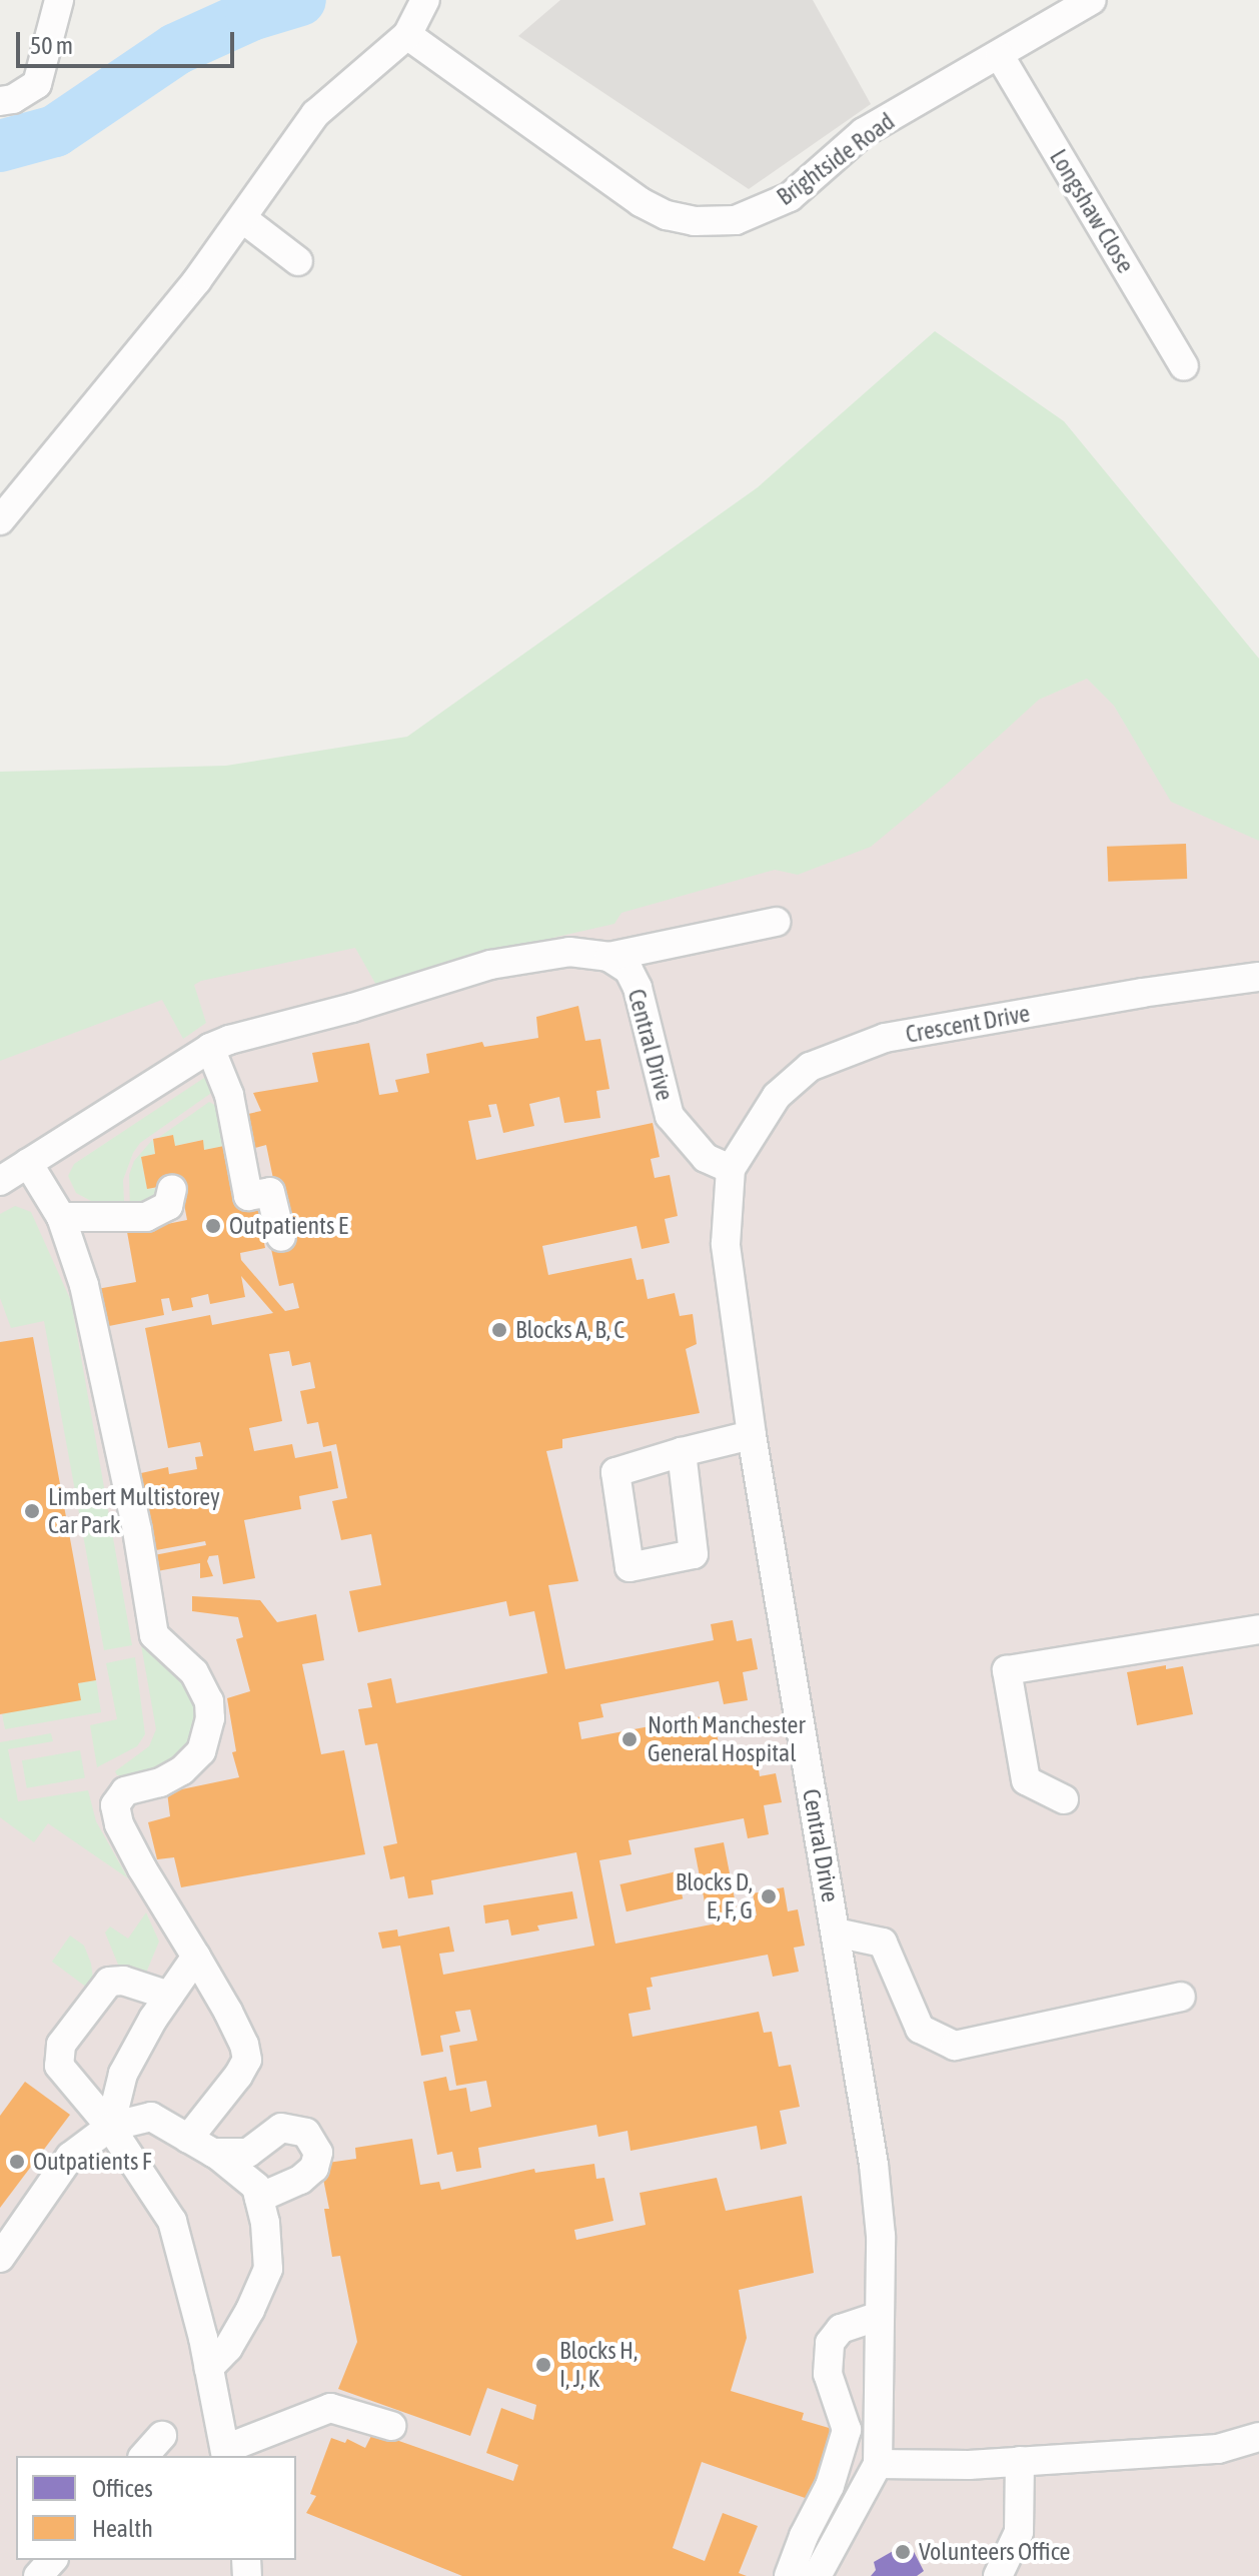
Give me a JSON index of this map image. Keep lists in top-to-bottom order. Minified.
{"streets":{"street":["Brightside Road","Longshaw Close","Crescent Drive","Central Drive"]},"crossings":[["Brightside Road","Longshaw Close"],["Crescent Drive","Central Drive"]],"places":["Outpatients E","Blocks A, B, C","Limbert Multistorey Car Park","North Manchester General Hospital","Blocks D, E, F, G","Outpatients F","Blocks H, I, J, K","Volunteers Office"],"legend":["Offices","Health"],"scale_bar":"50 m"}
